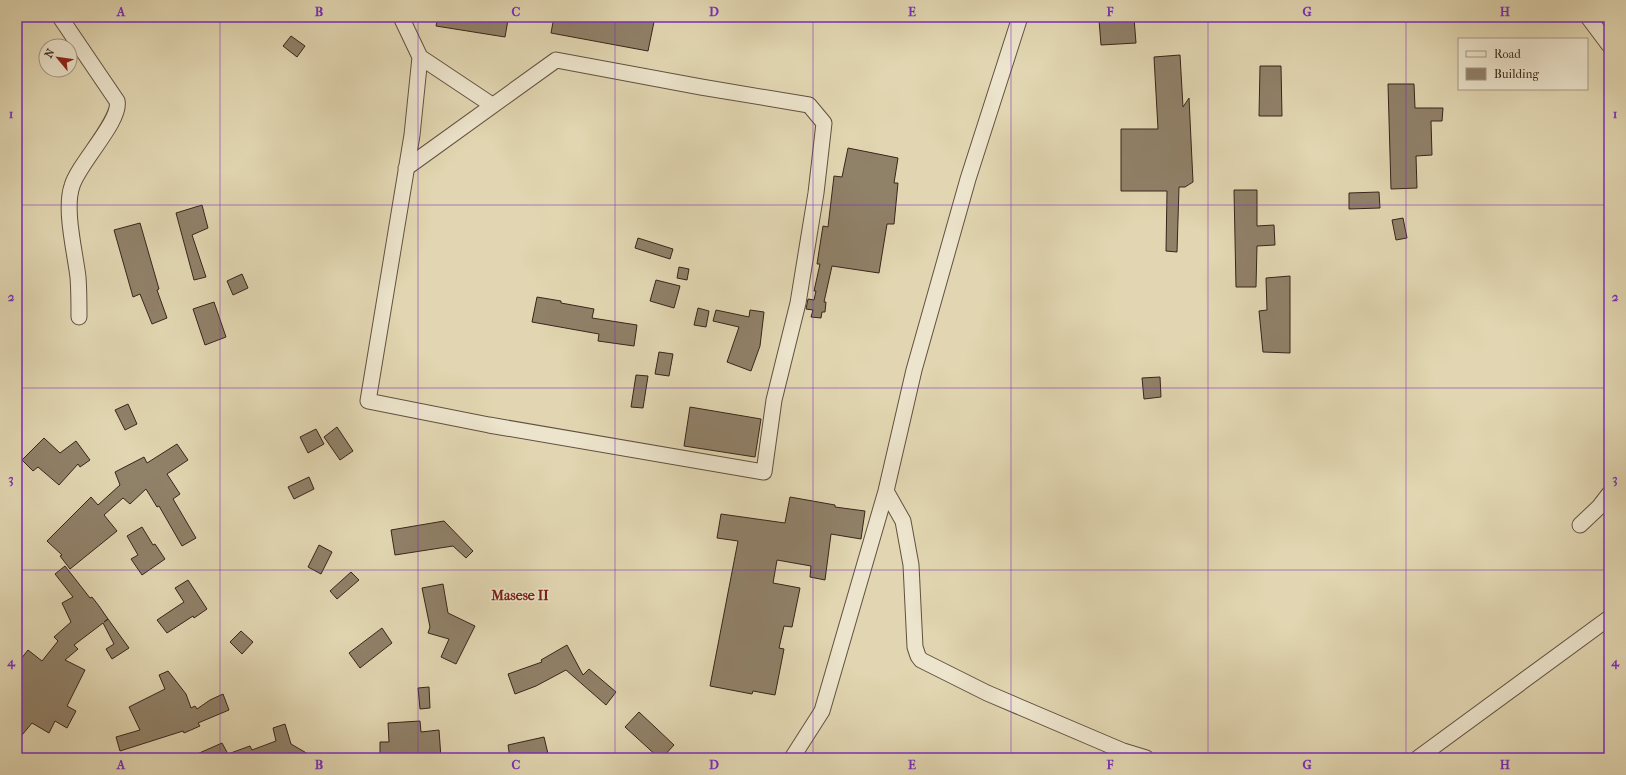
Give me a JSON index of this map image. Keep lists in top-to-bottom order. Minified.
{"districts":["Masese II"],"legend":["Road","Building"],"north":"top left","grid":{"columns":["A","B","C","D","E","F","G","H"],"rows":["1","2","3","4"]}}
